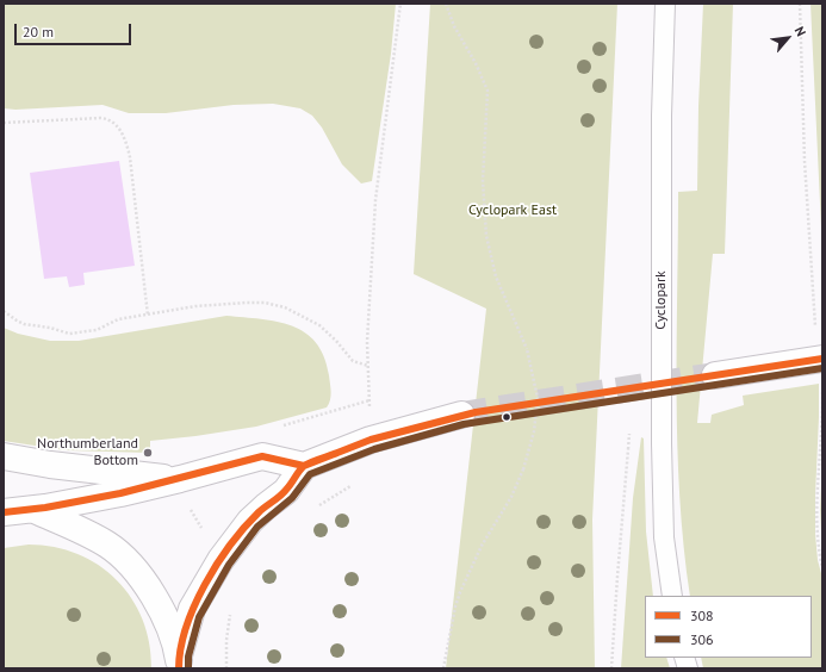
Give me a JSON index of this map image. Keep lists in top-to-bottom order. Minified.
{"streets":{"lane":["Cyclopark"]},"parks":["Cyclopark East"],"places":["Northumberland Bottom"],"lines":["transit line 308","transit line 306"],"legend":["308","306"],"scale_bar":"20 m","north":"top right"}
